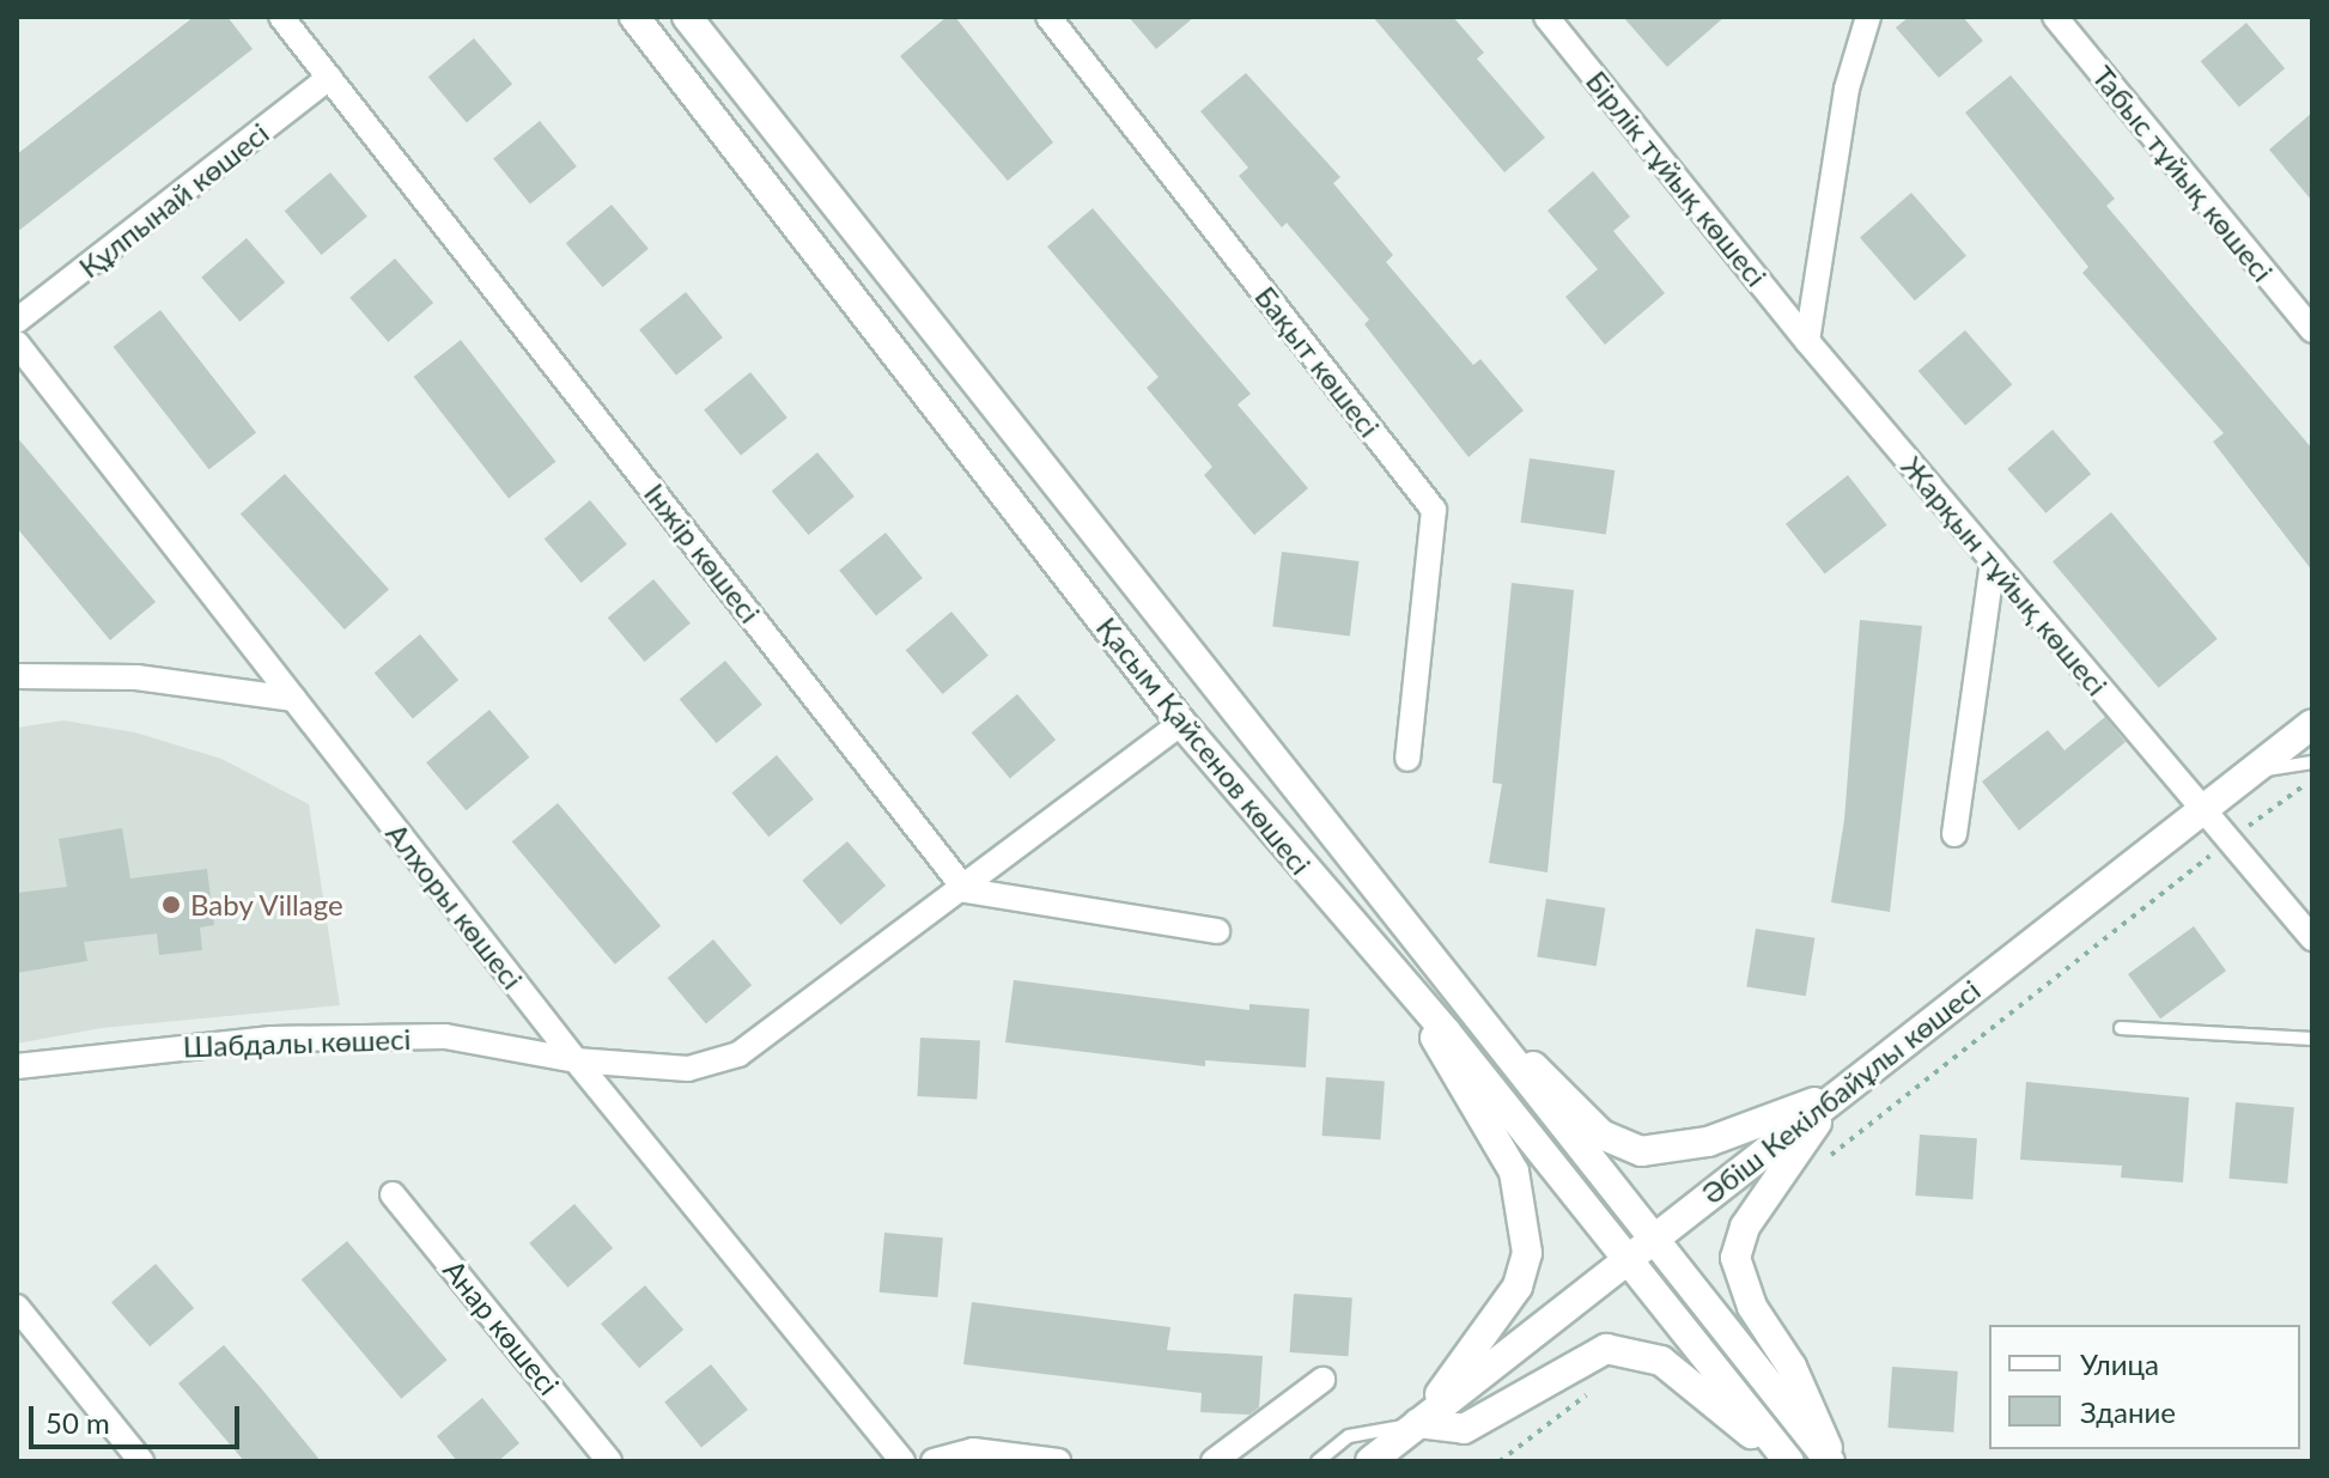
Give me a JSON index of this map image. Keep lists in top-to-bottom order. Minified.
{"streets":{"street":["Табыс тұйық көшесі","Бірлік тұйық көшесі","Құлпынай көшесі","Бақыт көшесі","Інжір көшесі","Жарқын тұйық көшесі","Қасым Қайсенов көшесі","Алхоры көшесі","Шабдалы көшесі","Әбіш Кекілбайұлы көшесі","Анар көшесі"]},"crossings":[["Бірлік тұйық көшесі","Жарқын тұйық көшесі"],["Құлпынай көшесі","Інжір көшесі"],["Інжір көшесі","Шабдалы көшесі"],["Жарқын тұйық көшесі","Әбіш Кекілбайұлы көшесі"],["Қасым Қайсенов көшесі","Шабдалы көшесі"],["Қасым Қайсенов көшесі","Әбіш Кекілбайұлы көшесі"],["Алхоры көшесі","Шабдалы көшесі"]],"places":["Baby Village"],"legend":["Улица","Здание"],"scale_bar":"50 m"}
